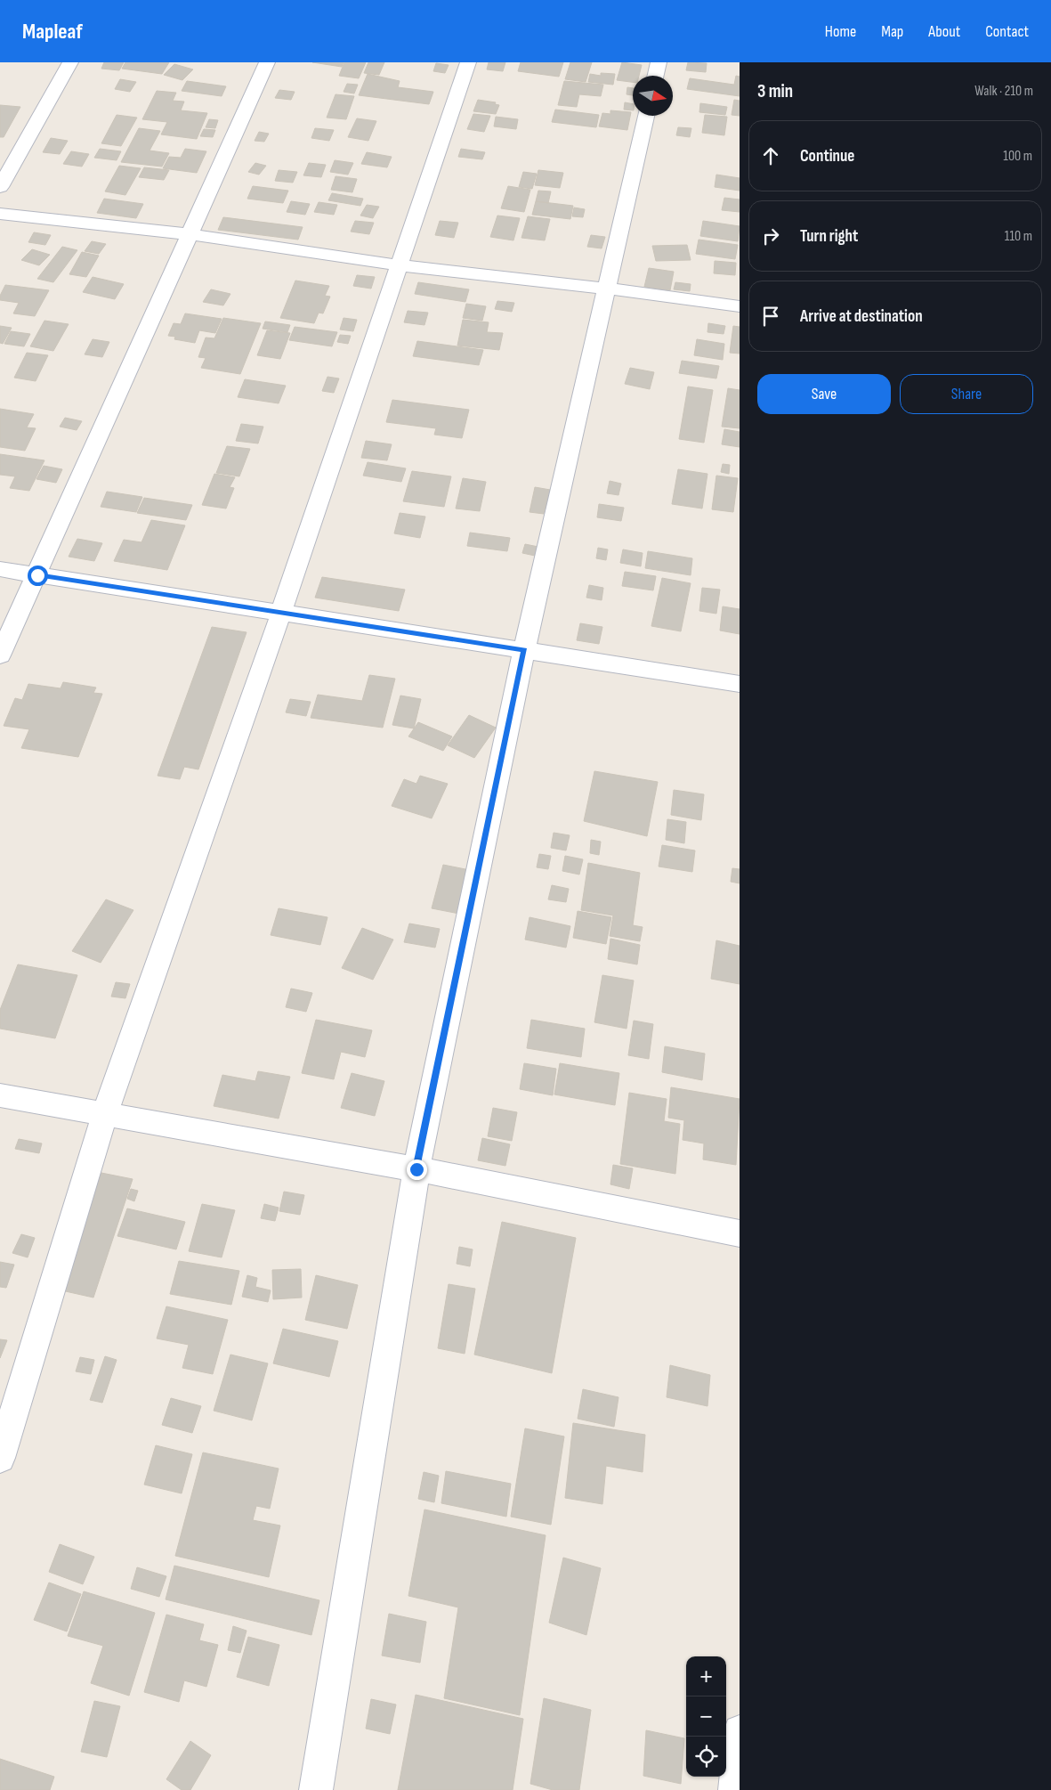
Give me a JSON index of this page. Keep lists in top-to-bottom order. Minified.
{"north":"right","page":{"header":"Mapleaf","nav":["Home","Map","About","Contact"],"heading":["3 min","Walk · 210 m"],"list":[["Continue","100 m"],["Turn right","110 m"],"Arrive at destination"],"buttons":["Save","Share"],"map_buttons":["+","−"]}}
